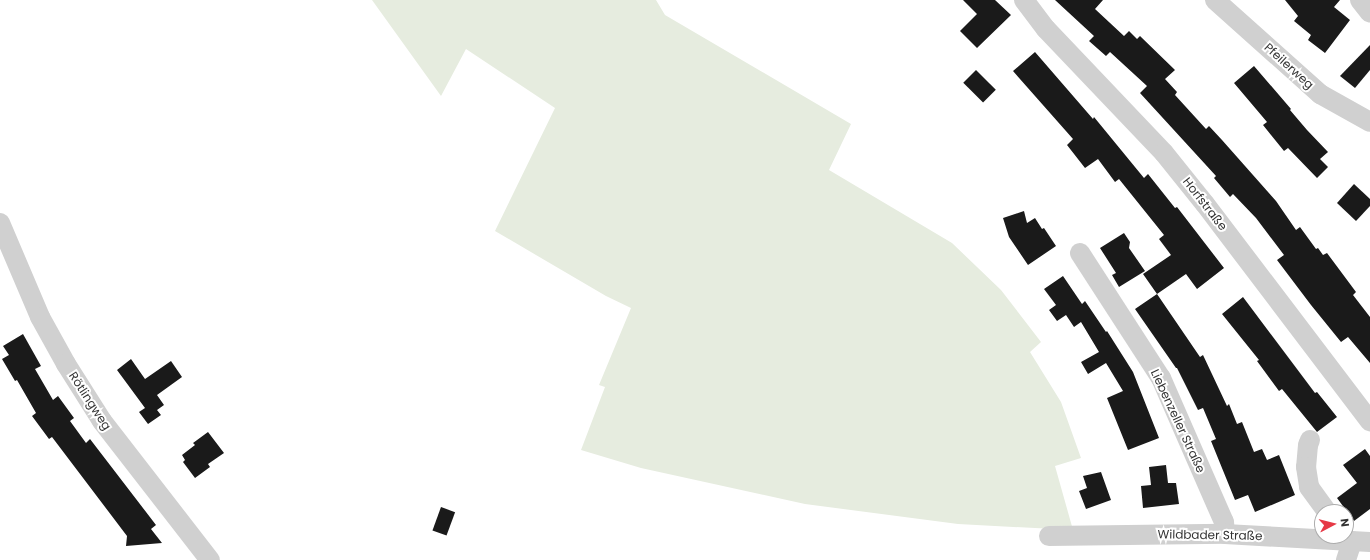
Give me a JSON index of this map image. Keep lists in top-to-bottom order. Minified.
{"streets":{"street":["Pfeilerweg","Horfstraße","Rötlingweg","Liebenzeller Straße","Wildbader Straße"]},"crossings":[["Liebenzeller Straße","Wildbader Straße"]],"north":"right"}
